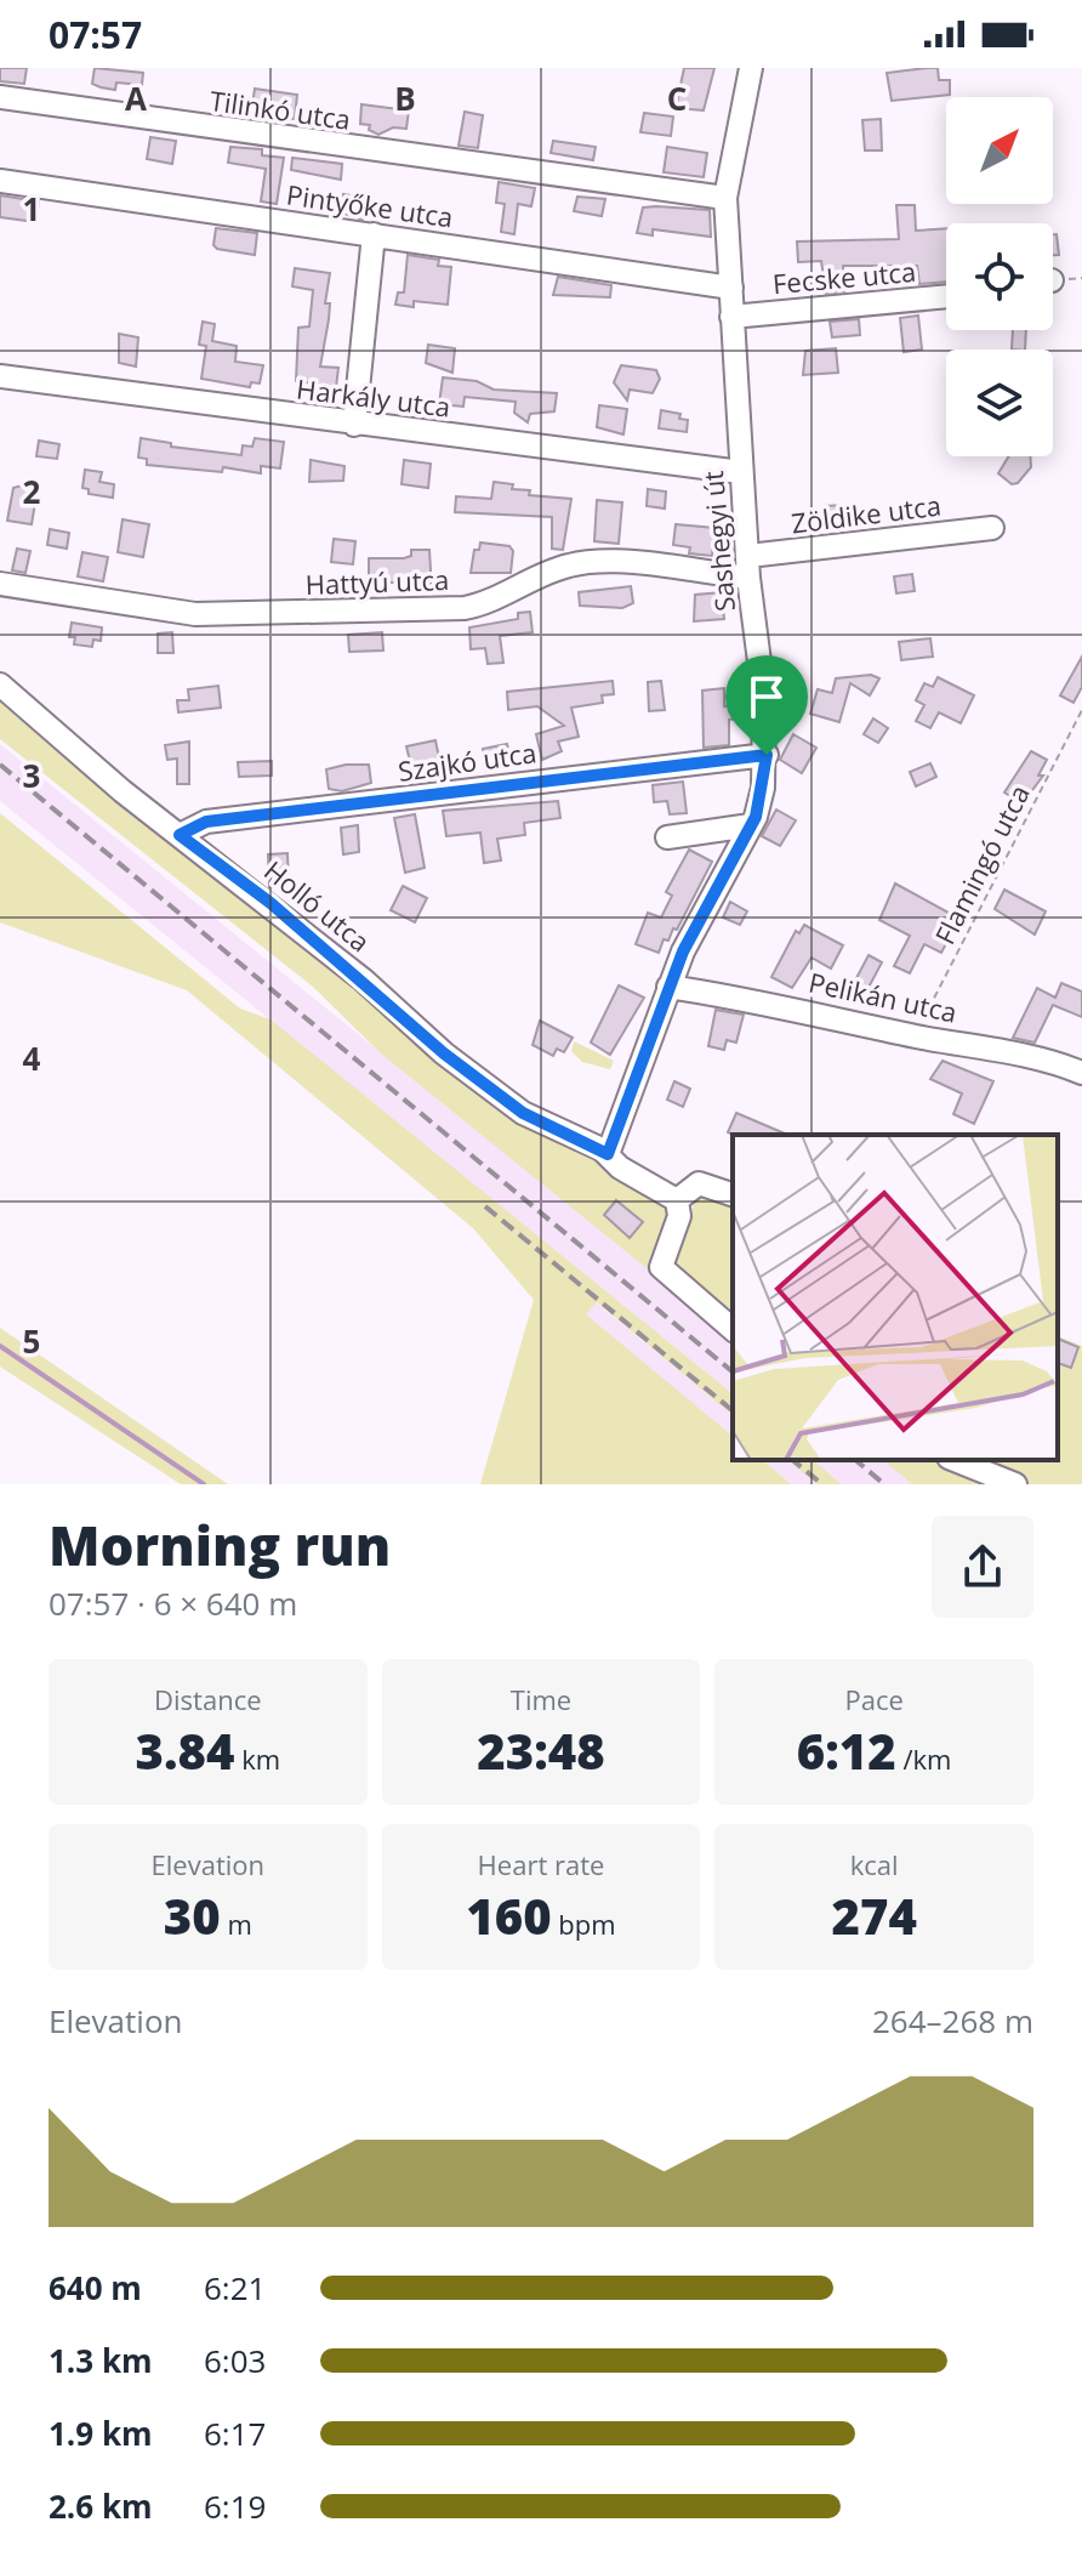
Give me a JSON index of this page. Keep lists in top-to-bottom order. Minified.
{"streets":{"street":["Tilinkó utca","Pintyőke utca","Fecske utca","Harkály utca","Zöldike utca","Sashegyi út","Hattyú utca","Szajkó utca","Holló utca","Pelikán utca"],"path":["Flamingó utca"]},"crossings":[["Tilinkó utca","Sashegyi út"],["Pintyőke utca","Sashegyi út"],["Fecske utca","Sashegyi út"],["Harkály utca","Sashegyi út"],["Zöldike utca","Sashegyi út"],["Zöldike utca","Hattyú utca"],["Sashegyi út","Hattyú utca"],["Sashegyi út","Szajkó utca"],["Sashegyi út","Holló utca"],["Sashegyi út","Pelikán utca"],["Szajkó utca","Holló utca"],["Flamingó utca","Pelikán utca"]],"north":"top right","page":{"status":"07:57","heading":["Morning run","07:57 · 6 × 640 m"],"stats":[["Distance","3.84 km"],["Time","23:48"],["Pace","6:12 /km"],["Elevation","30 m"],["Heart rate","160 bpm"],["kcal","274"]],"chart":["Elevation","264–268 m"],"list":[{"name":"640 m","note":"6:21"},{"name":"1.3 km","note":"6:03"},{"name":"1.9 km","note":"6:17"},{"name":"2.6 km","note":"6:19"}]},"grid":{"columns":["A","B","C"],"rows":["1","2","3","4","5"]}}
